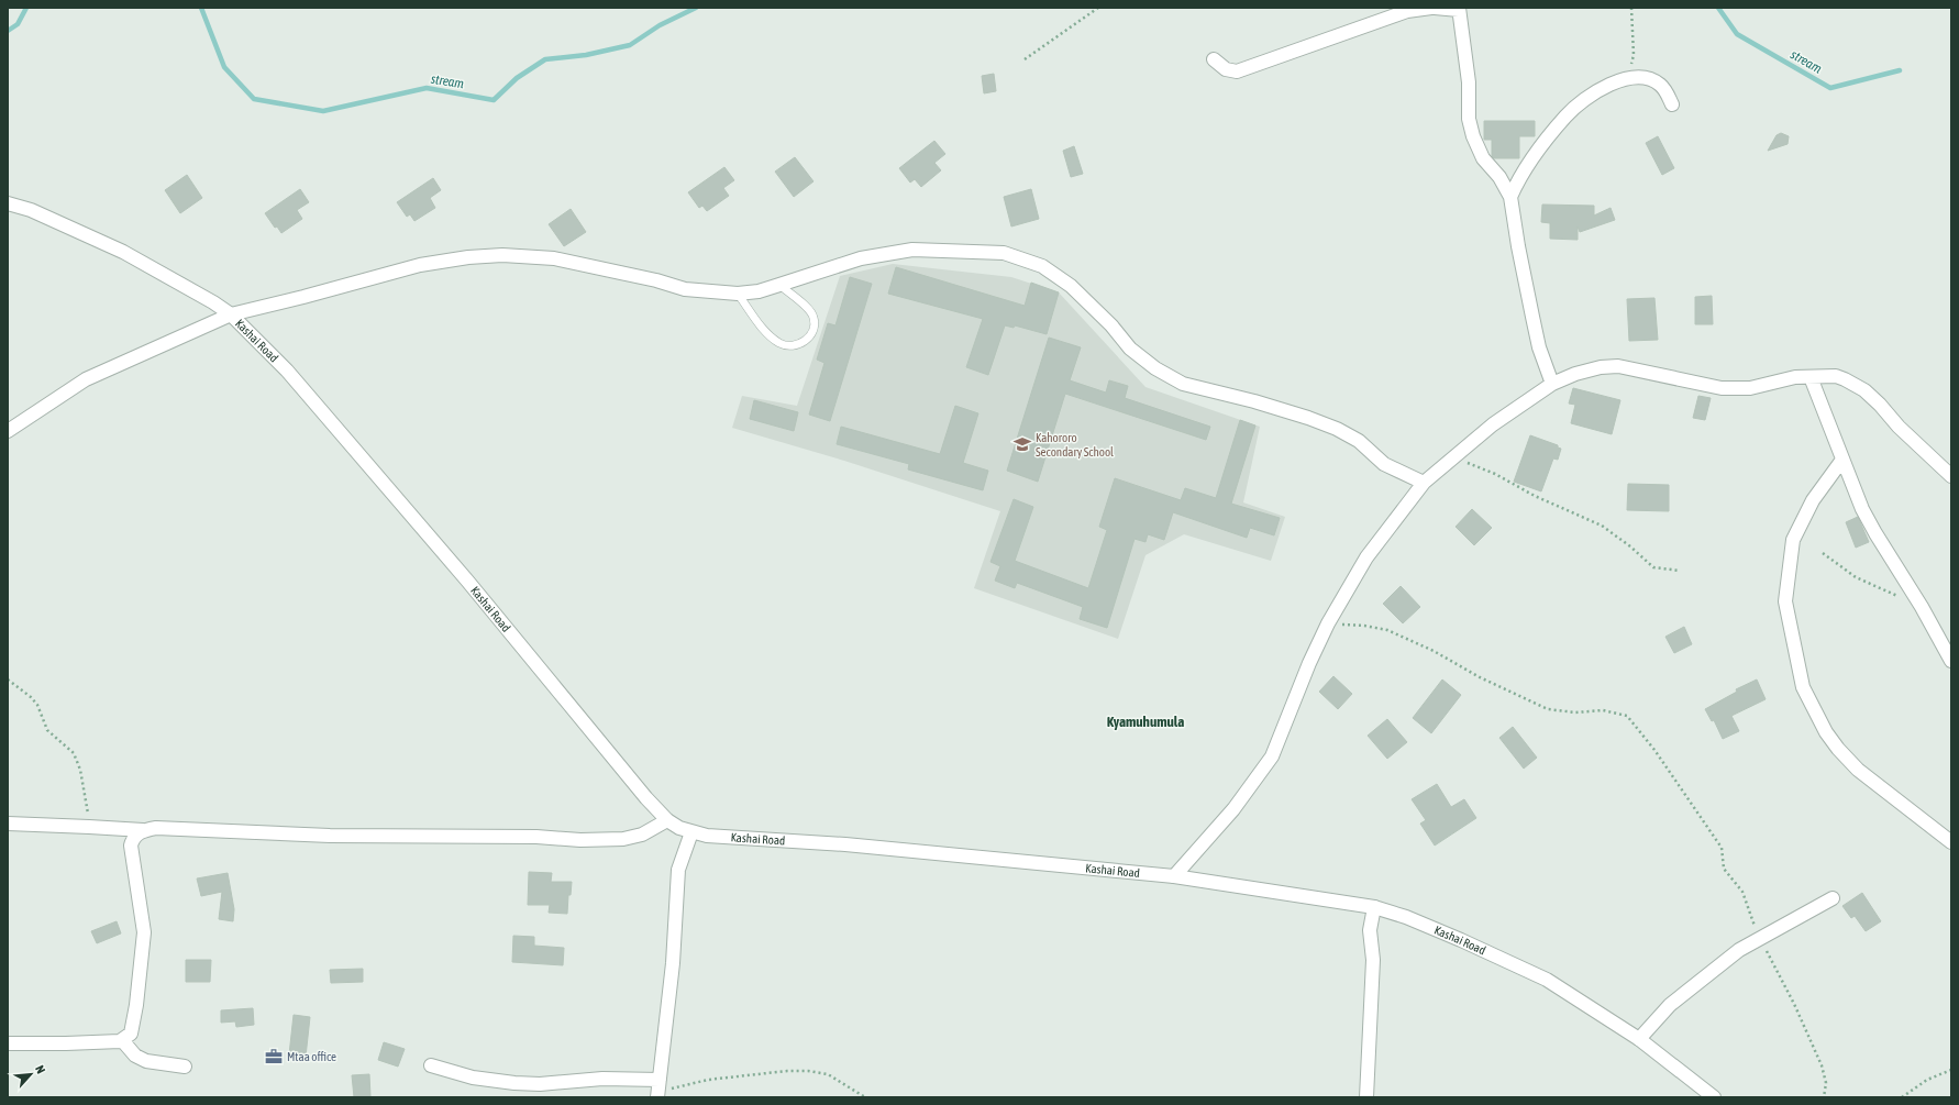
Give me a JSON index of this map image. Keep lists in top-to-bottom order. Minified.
{"streets":{"street":["Kashai Road"]},"districts":["Kyamuhumula"],"water":["stream"],"places":{"school or university":["Kahororo Secondary School"],"office":["Mtaa office"]},"north":"top right"}
